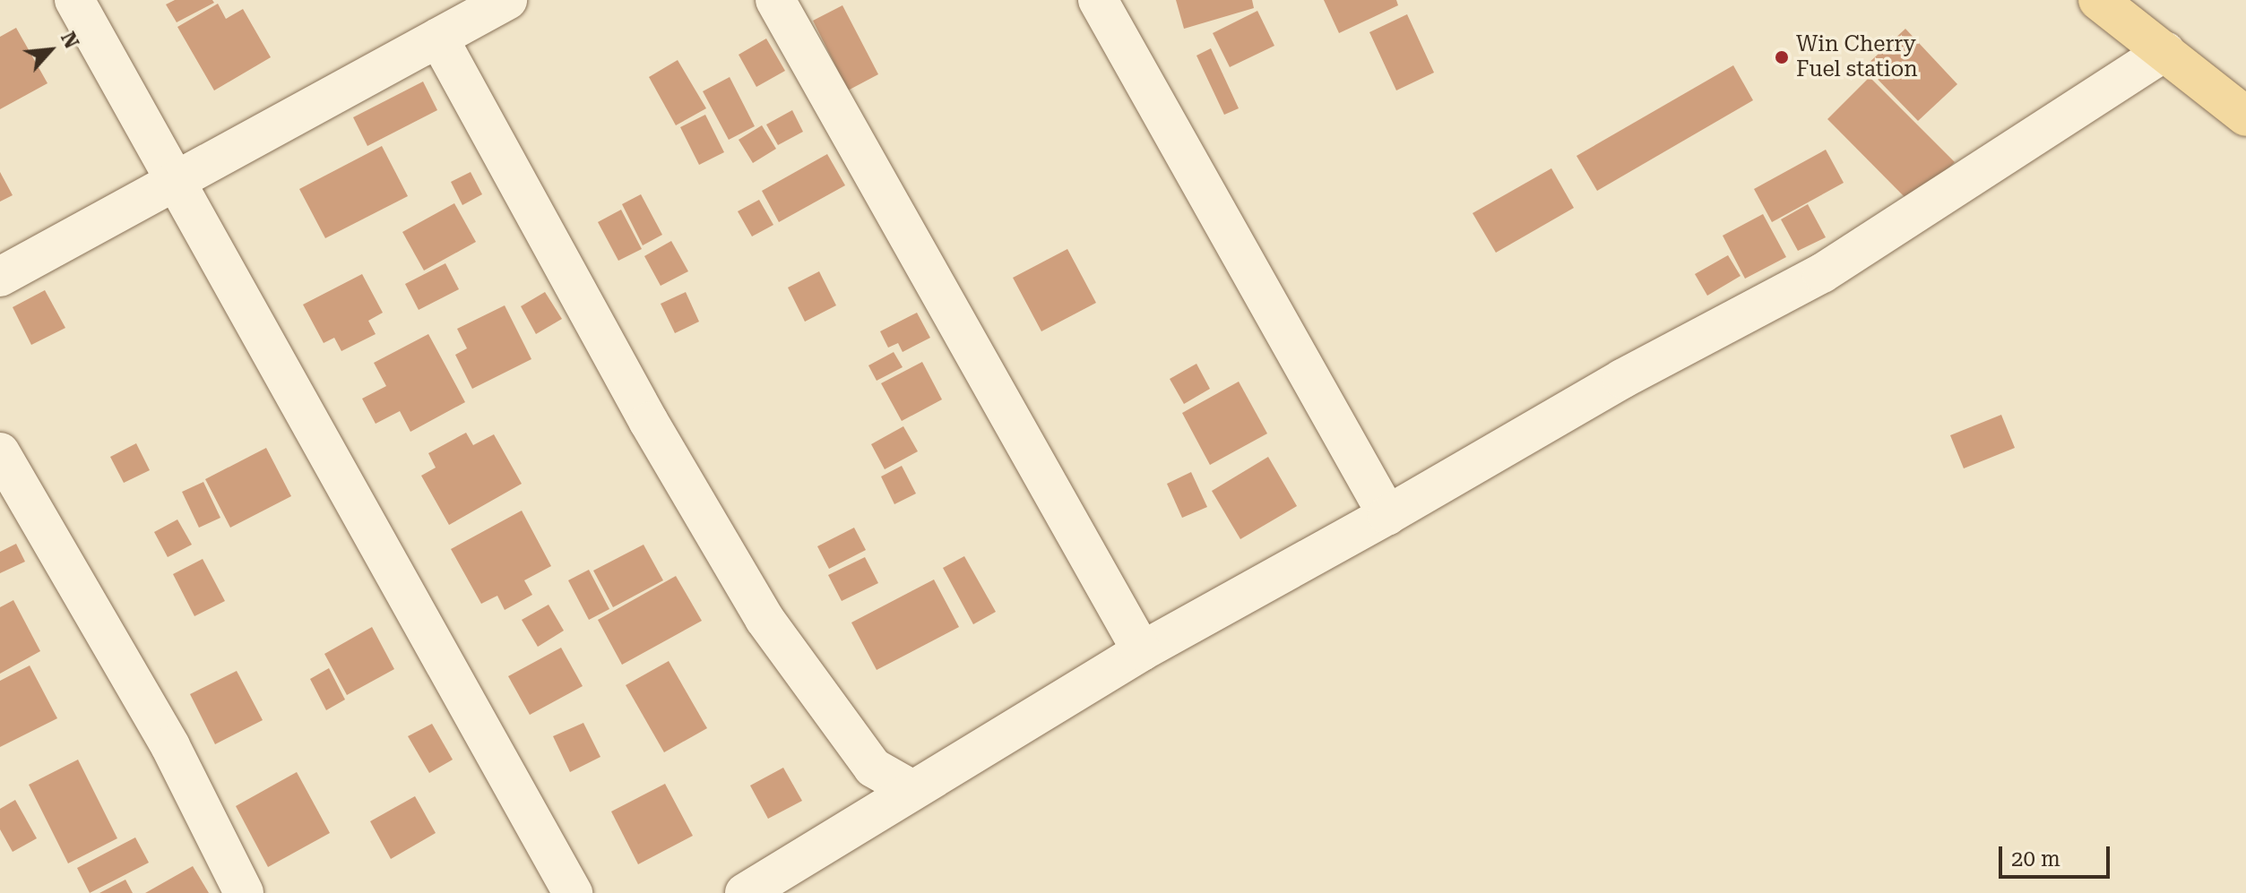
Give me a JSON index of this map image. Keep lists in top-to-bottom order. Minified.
{"places":["Win Cherry Fuel station"],"scale_bar":"20 m","north":"top right"}
